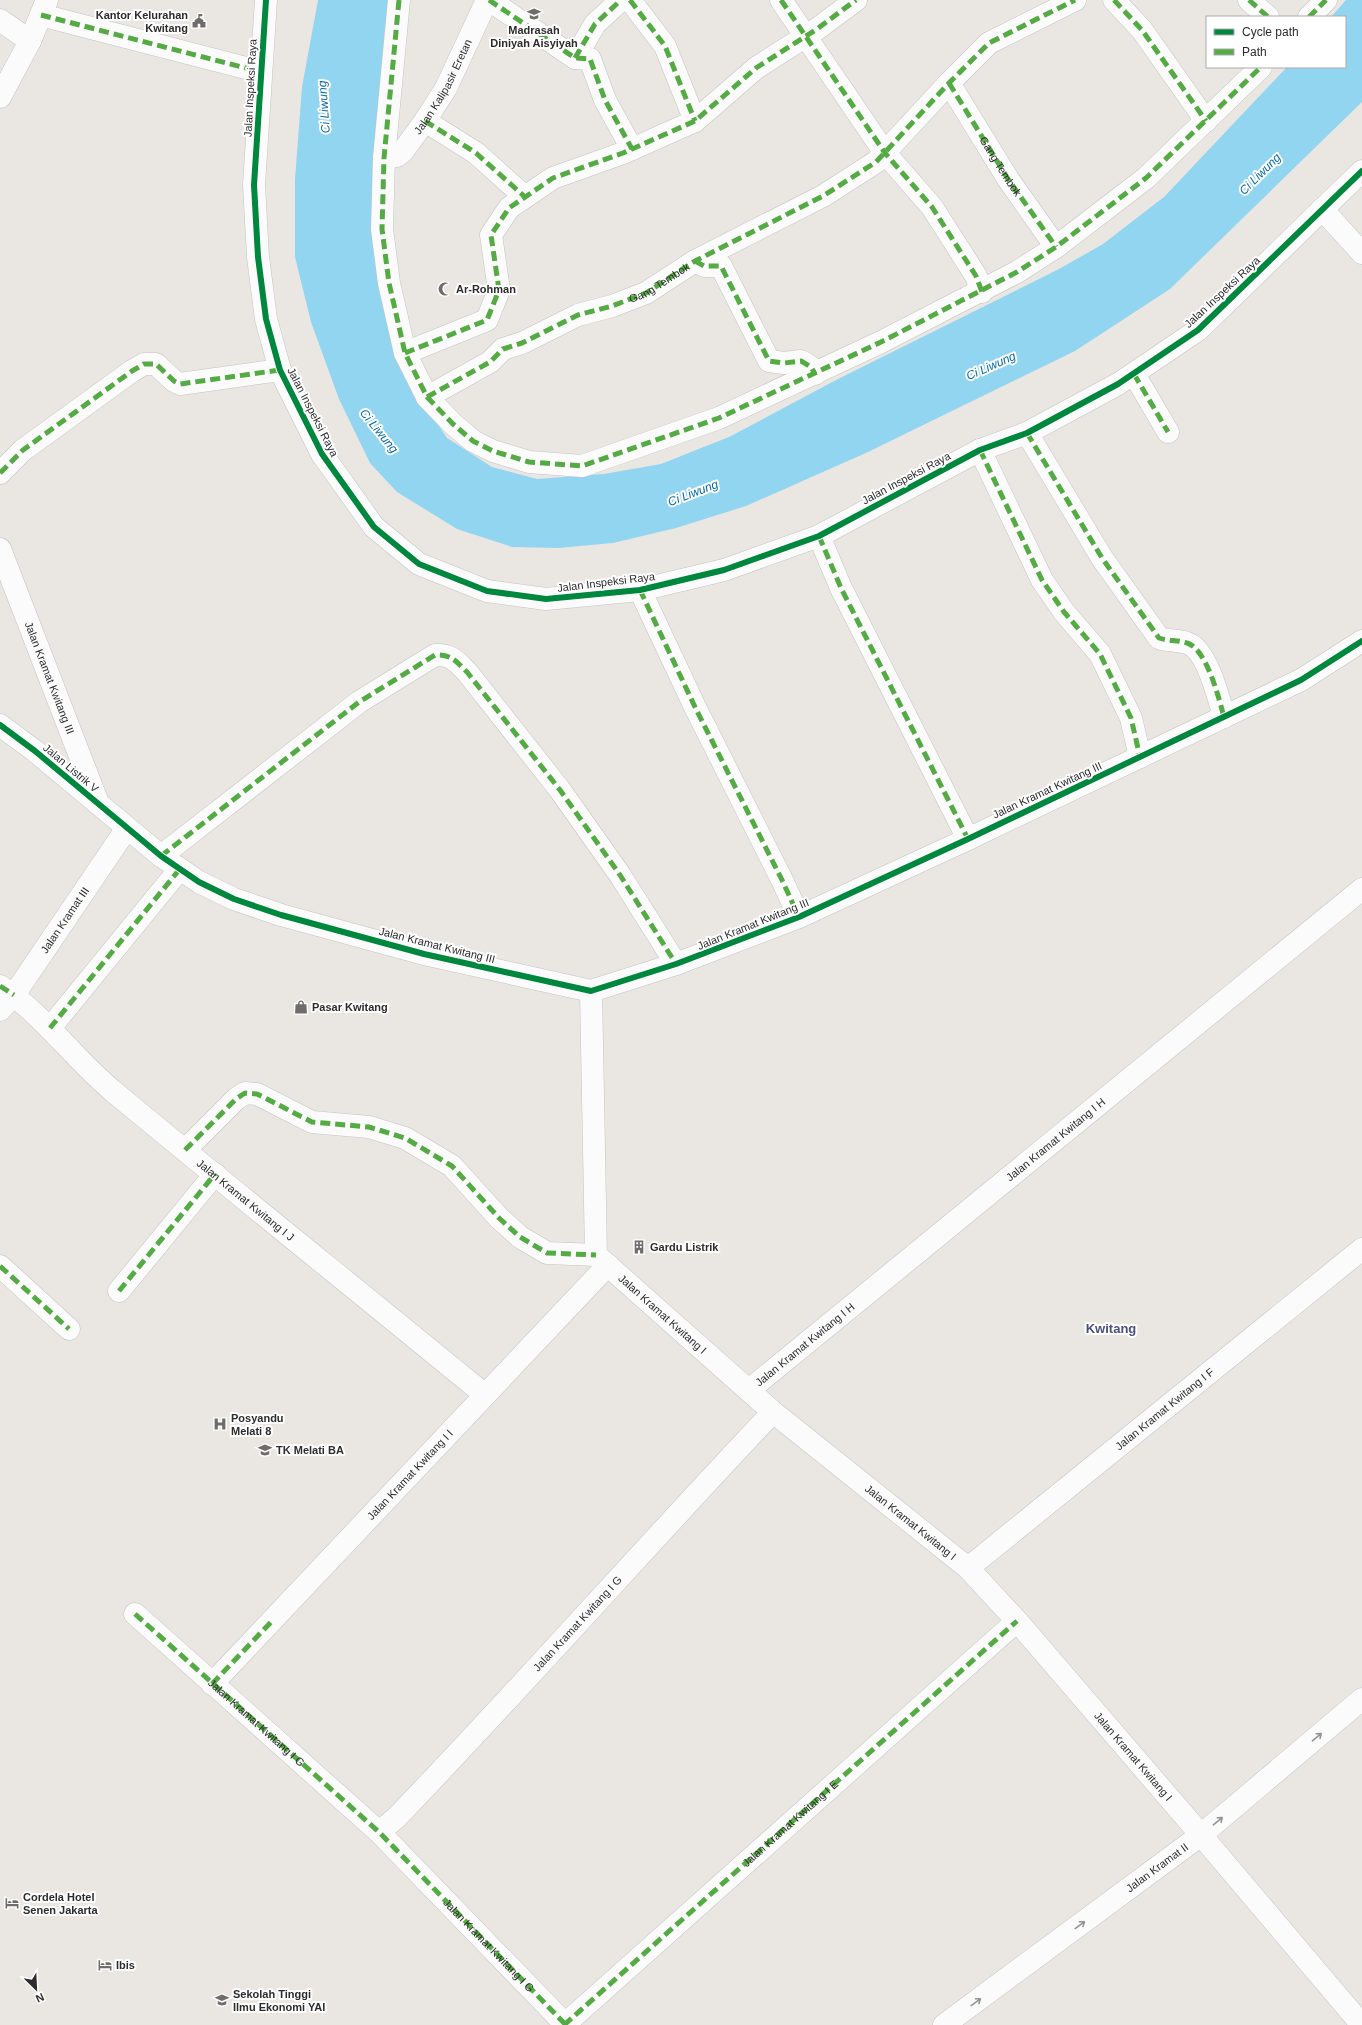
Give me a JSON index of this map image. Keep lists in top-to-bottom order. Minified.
{"streets":{"street":["Jalan Kalipasir Eretan","Jalan Inspeksi Raya","Gang Tembok","Jalan Kramat Kwitang III","Jalan Listrik V","Jalan Kramat III","Jalan Kramat Kwitang I H","Jalan Kramat Kwitang I J","Jalan Kramat Kwitang I","Jalan Kramat Kwitang I F","Jalan Kramat Kwitang I I","Jalan Kramat Kwitang I G","Jalan Kramat Kwitang I E","Jalan Kramat II"]},"crossings":[["Jalan Kramat Kwitang III","Jalan Listrik V"],["Jalan Kramat Kwitang III","Jalan Kramat III"],["Jalan Listrik V","Jalan Kramat III"],["Jalan Kramat III","Jalan Kramat Kwitang I J"],["Jalan Kramat Kwitang I H","Jalan Kramat Kwitang I"],["Jalan Kramat Kwitang I J","Jalan Kramat Kwitang I I"],["Jalan Kramat Kwitang I","Jalan Kramat Kwitang I F"],["Jalan Kramat Kwitang I","Jalan Kramat Kwitang I I"],["Jalan Kramat Kwitang I","Jalan Kramat Kwitang I G"],["Jalan Kramat Kwitang I","Jalan Kramat Kwitang I E"],["Jalan Kramat Kwitang I","Jalan Kramat II"],["Jalan Kramat Kwitang I I","Jalan Kramat Kwitang I G"],["Jalan Kramat Kwitang I G","Jalan Kramat Kwitang I E"]],"one_way":["Jalan Kramat II"],"districts":["Kwitang"],"water":["Ci Liwung"],"places":{"school or university":["Madrasah Diniyah Aisyiyah","TK Melati BA","Sekolah Tinggi Ilmu Ekonomi YAI"],"public building":["Kantor Kelurahan Kwitang"],"mosque":["Ar-Rohman"],"shop":["Pasar Kwitang"],"building":["Gardu Listrik"],"hospital":["Posyandu Melati 8"],"hotel":["Cordela Hotel Senen Jakarta","Ibis"]},"legend":["Cycle path","Path"],"north":"bottom right"}
